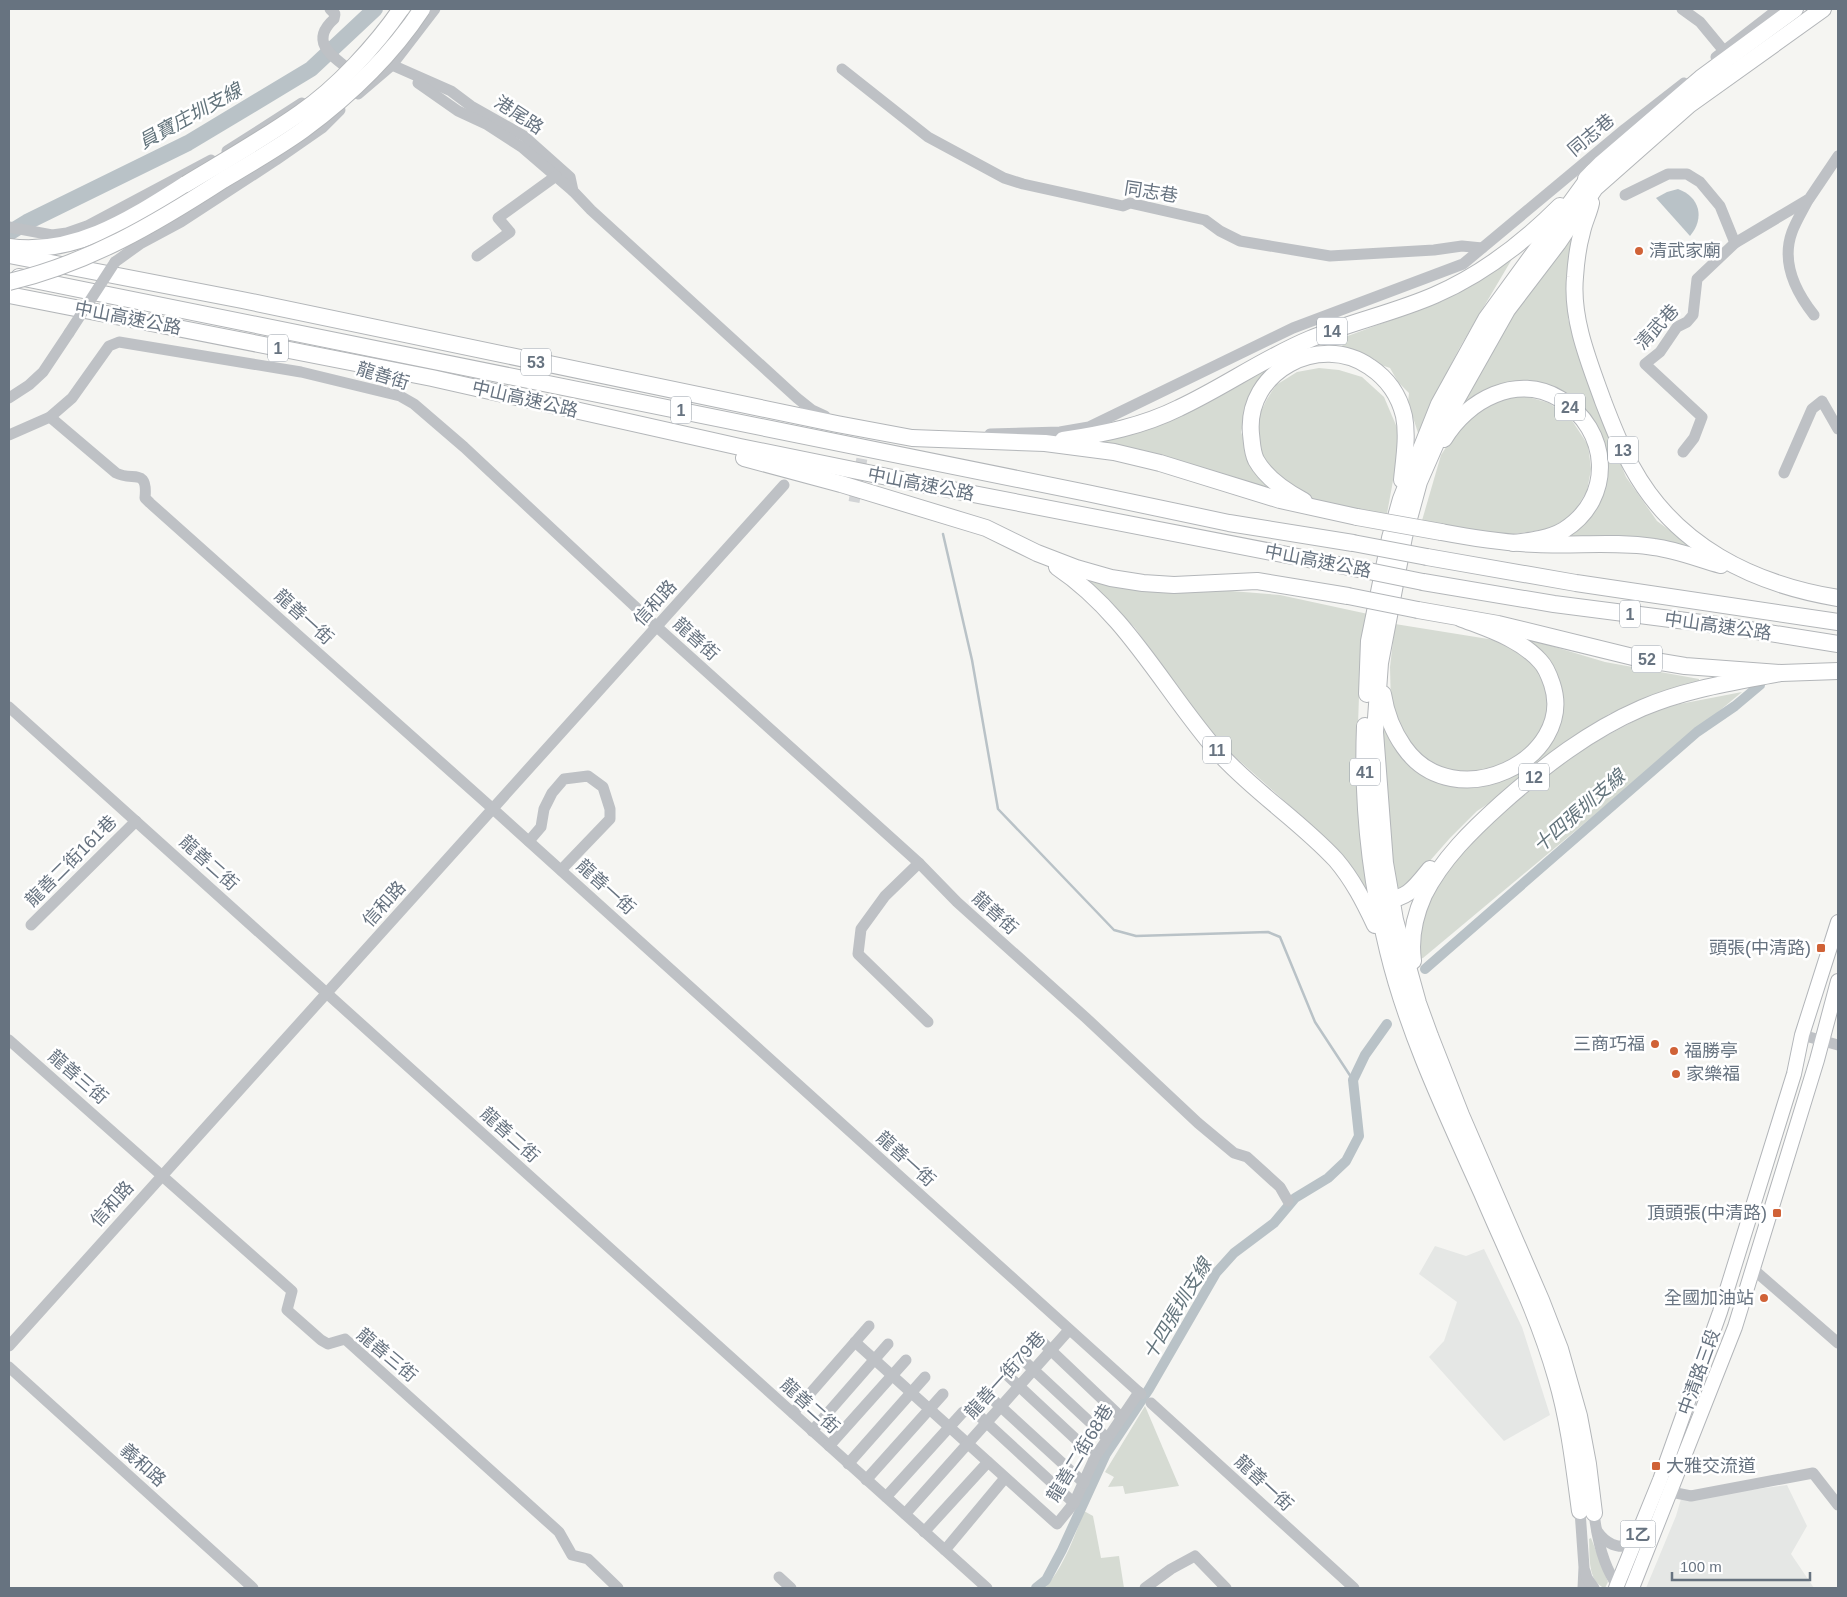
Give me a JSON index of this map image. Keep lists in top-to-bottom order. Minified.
{"streets":{"highway":["中山高速公路","14","1","53","24","13","52","11","41","12"],"main road":["中清路三段","1乙"],"street":["港尾路","同志巷","清武巷","龍善街","信和路","龍善一街","龍善二街161巷","龍善二街","龍善三街","龍善一街79巷","龍善二街68巷","義和路"]},"crossings":[["港尾路","同志巷"],["14","53"],["14","13"],["龍善街","信和路"],["龍善街","龍善一街"],["信和路","龍善一街"],["信和路","龍善二街"],["信和路","龍善三街"],["龍善一街","龍善一街79巷"],["龍善一街","龍善二街68巷"],["52","12"],["龍善二街161巷","龍善二街"],["龍善一街79巷","龍善二街68巷"]],"water":["員寶庄圳支線","十四張圳支線"],"places":{"other":["清武家廟","三商巧福","福勝亭","家樂福","全國加油站"],"transit":["頭張(中清路)","頂頭張(中清路)","大雅交流道"]},"scale_bar":"100 m"}
